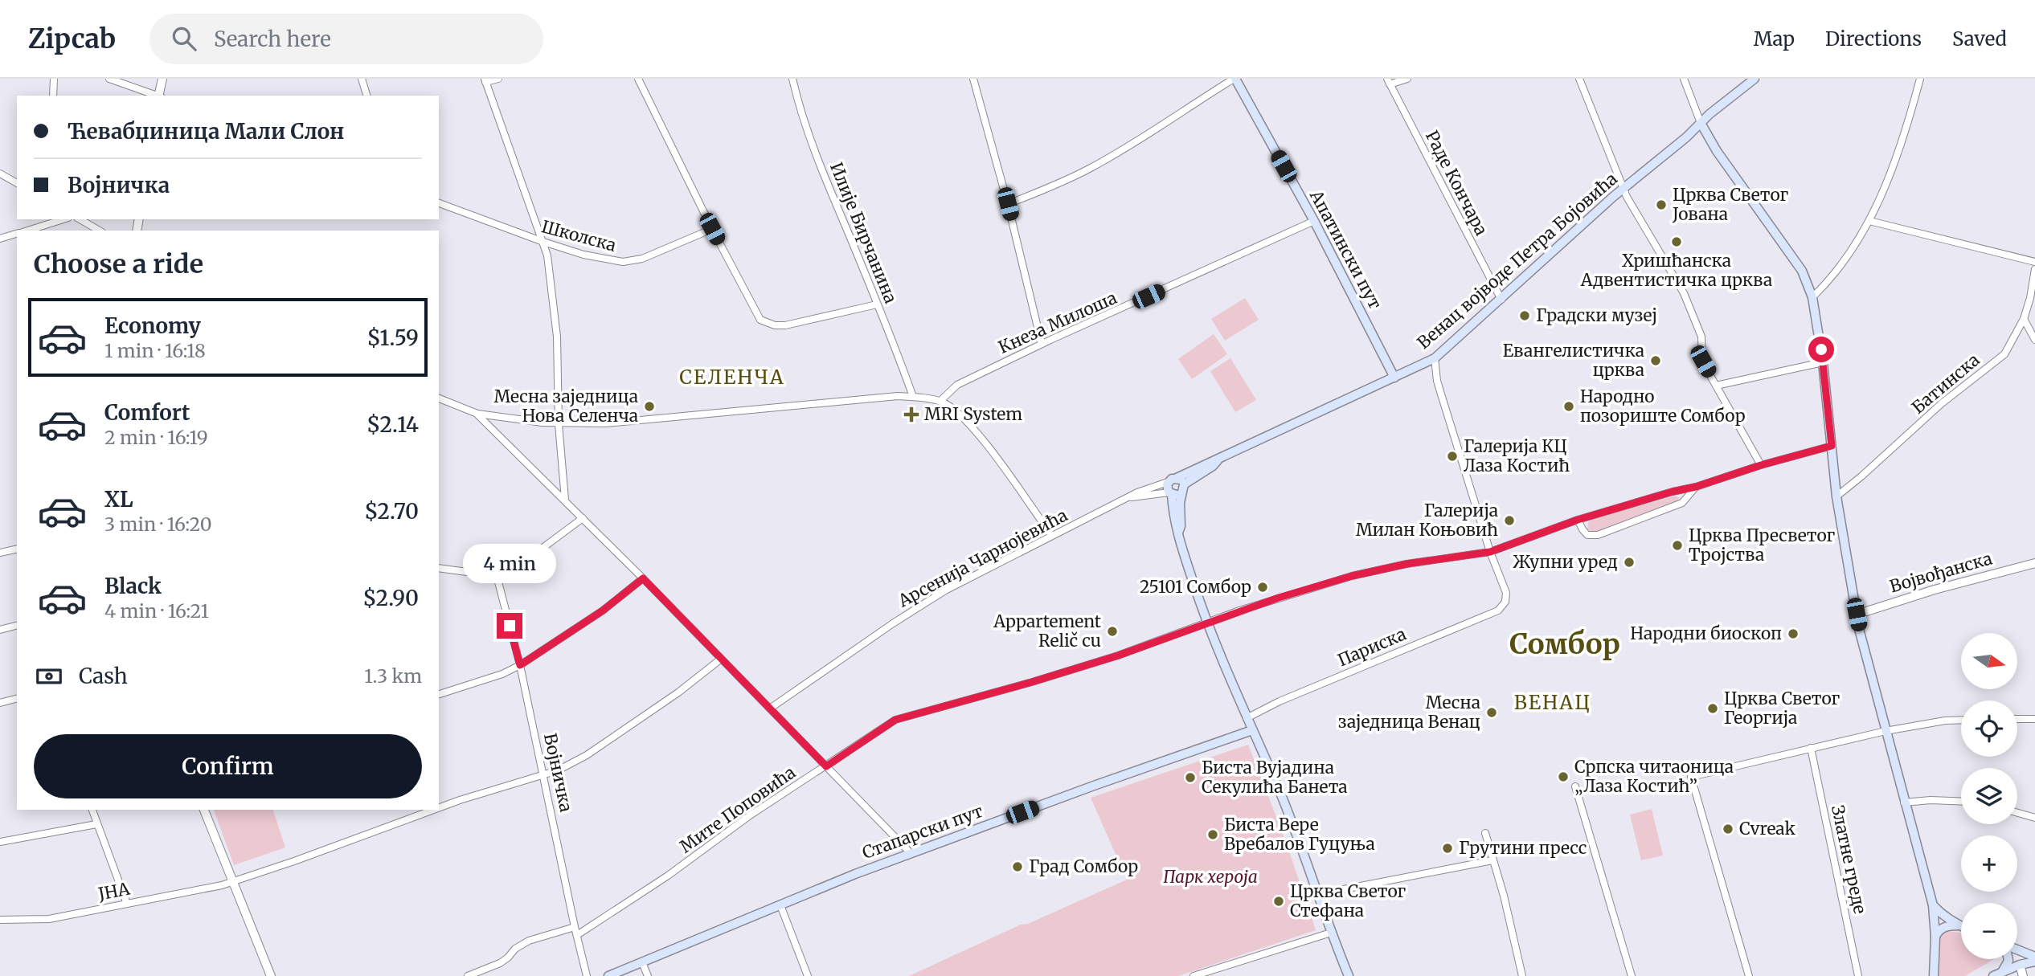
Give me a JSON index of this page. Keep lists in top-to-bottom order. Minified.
{"streets":{"main road":["Апатински пут","Венац војводе Петра Бојовића","Стапарски пут"],"street":["Раде Кончара","Илије Бирчанина","Школска","Кнеза Милоша","Батинска","Арсенија Чарнојевића","Војвођанска","Париска","Војничка","Мите Поповића","Златне греде","ЈНА"]},"crossings":[["Раде Кончара","Венац војводе Петра Бојовића"],["Апатински пут","Венац војводе Петра Бојовића"],["Апатински пут","Кнеза Милоша"],["Венац војводе Петра Бојовића","Арсенија Чарнојевића"],["Париска","Мите Поповића"],["Војничка","Мите Поповића"],["Војничка","ЈНА"]],"districts":["СЕЛЕНЧА","Сомбор","ВЕНАЦ"],"parks":["Парк хероја"],"places":{"other":["Црква Светог Јована","Хришћанска Адвентистичка црква","Градски музеј","Евангелистичка црква","Месна заједница Нова Селенча","Народно позориште Сомбор","Галерија КЦ Лаза Костић","Галерија Милан Коњовић","Црква Пресветог Тројства","Жупни уред","25101 Сомбор","Appartement Relič cu","Народни биоскоп","Црква Светог Георгија","Месна заједница Венац","Српска читаоница „Лаза Костић”","Биста Вујадина Секулића Банета","Cvreak","Биста Вере Вребалов Гуцуња","Грутини пресс","Град Сомбор","Црква Светог Стефана"],"health":["MRI System"]},"north":"right","page":{"header":"Zipcab","search":"Search here","nav":["Map","Directions","Saved"],"banner":["Ћевабџиница Мали Слон","Војничка"],"heading":"Choose a ride","list":[{"name":"Economy","note":"1 min · 16:18","value":"$1.59"},{"name":"Comfort","note":"2 min · 16:19","value":"$2.14"},{"name":"XL","note":"3 min · 16:20","value":"$2.70"},{"name":"Black","note":"4 min · 16:21","value":"$2.90"}],"bubble":"4 min","map_buttons":["+","−"],"pay":["Cash","1.3 km"],"buttons":"Confirm"}}
